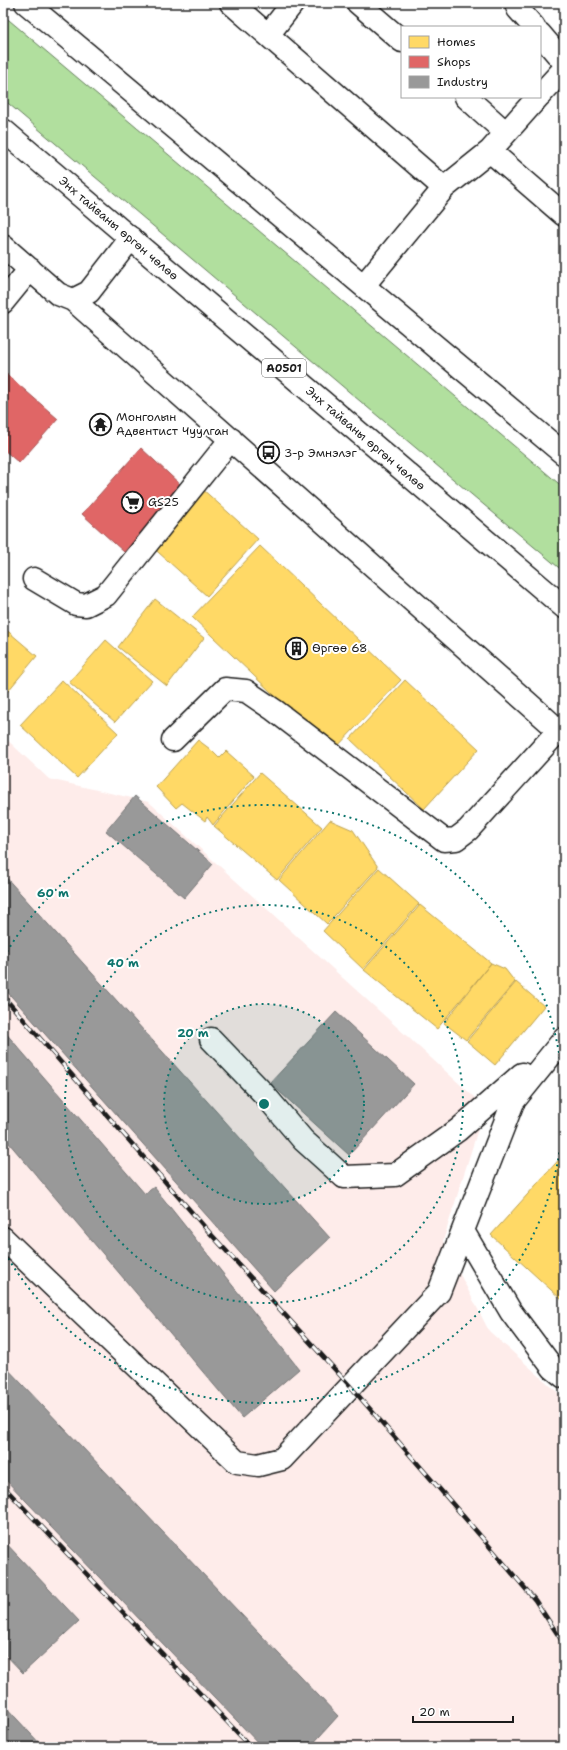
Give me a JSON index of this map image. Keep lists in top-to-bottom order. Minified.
{"streets":{"main road":["Энх тайваны өргөн чөлөө","A0501"]},"places":{"temple":["Монголын Адвентист Чуулган"],"bus stop":["3-р Эмнэлэг"],"supermarket":["GS25"],"building":["Өргөө 68"]},"legend":["Homes","Shops","Industry"],"scale_bar":"20 m","rings":["60 m","40 m","20 m"]}
